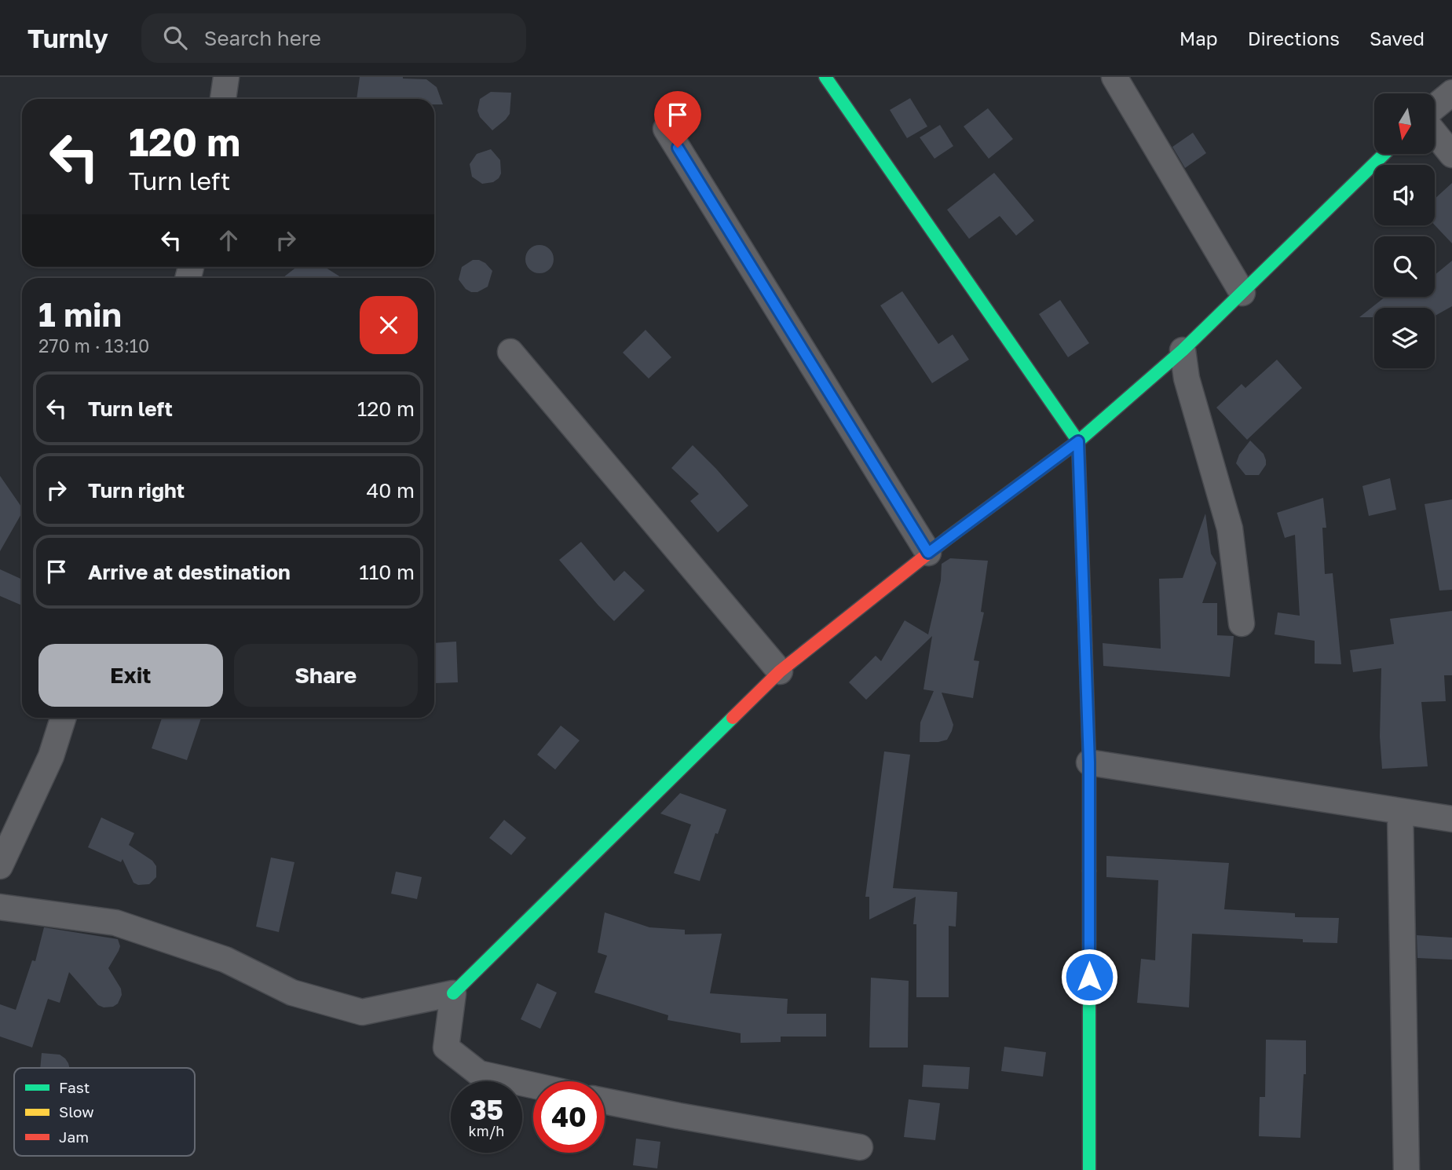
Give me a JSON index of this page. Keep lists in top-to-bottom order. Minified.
{"legend":["Fast","Slow","Jam"],"north":"bottom","page":{"header":"Turnly","search":"Search here","nav":["Map","Directions","Saved"],"turn":["120 m","Turn left"],"heading":["1 min","270 m · 13:10"],"list":[{"name":"Turn left","value":"120 m"},{"name":"Turn right","value":"40 m"},{"name":"Arrive at destination","value":"110 m"}],"buttons":["Exit","Share"],"speed":"35 km/h","limit":"40"}}
